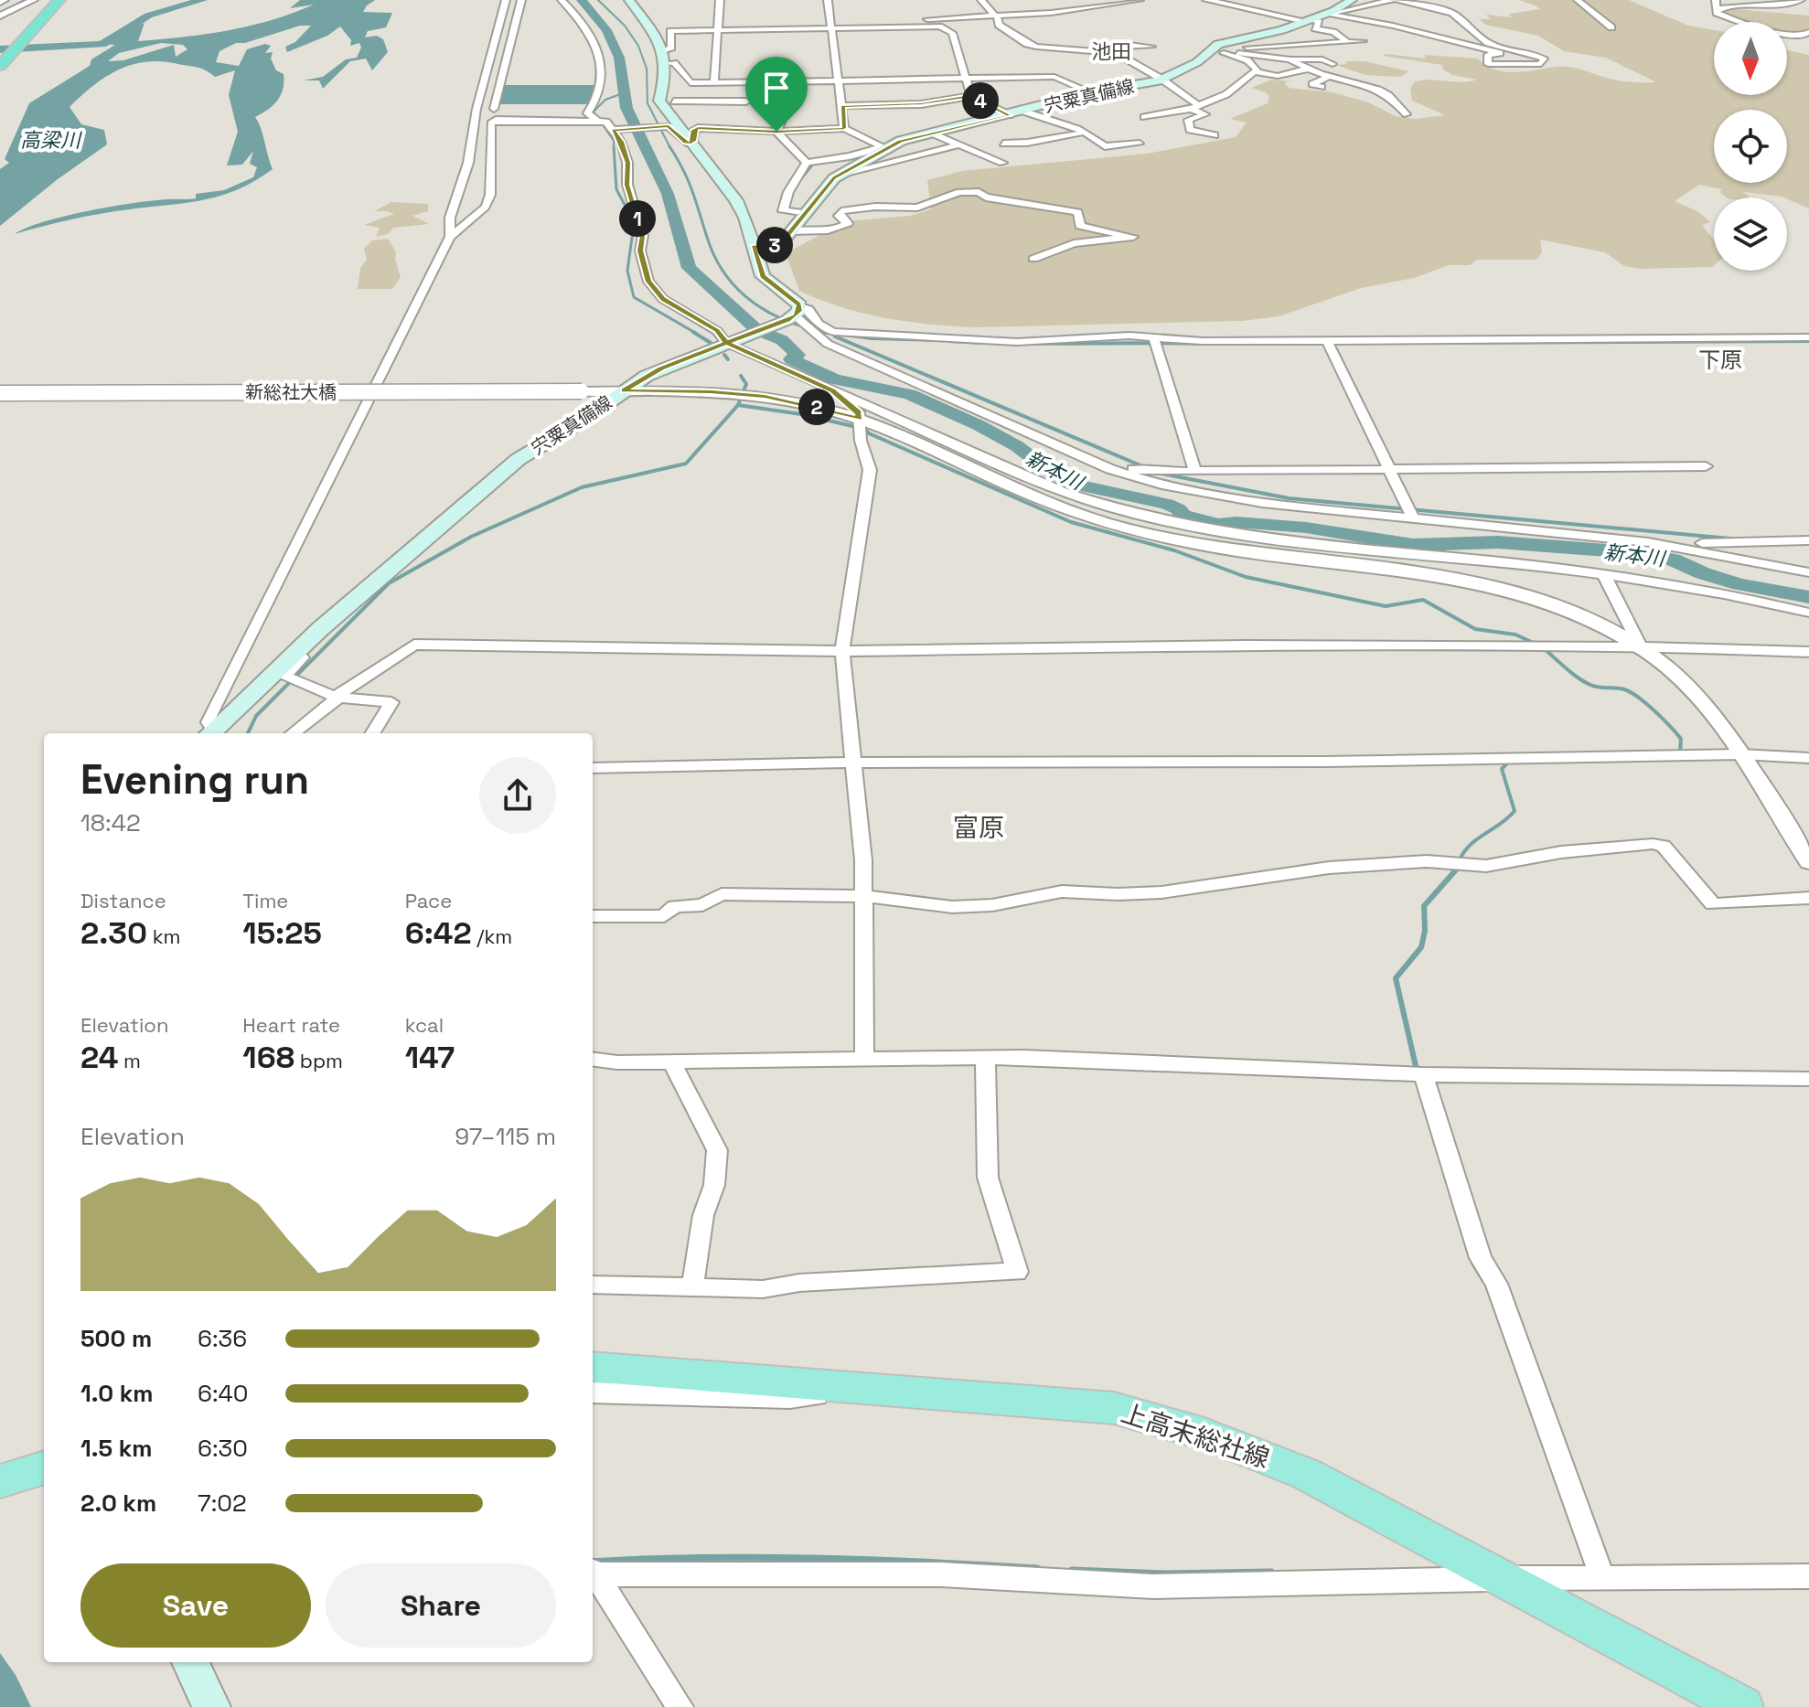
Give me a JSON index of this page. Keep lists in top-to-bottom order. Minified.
{"streets":{"main road":["宍粟真備線","上高末総社線"],"street":["新総社大橋"]},"crossings":[["宍粟真備線","新総社大橋"]],"districts":["池田","下原","富原"],"water":["高梁川","新本川"],"north":"bottom","page":{"pins":["4","1","3","2"],"heading":["Evening run","18:42"],"stats":[["Distance","2.30 km"],["Time","15:25"],["Pace","6:42 /km"],["Elevation","24 m"],["Heart rate","168 bpm"],["kcal","147"]],"chart":["Elevation","97–115 m"],"list":[{"name":"500 m","note":"6:36"},{"name":"1.0 km","note":"6:40"},{"name":"1.5 km","note":"6:30"},{"name":"2.0 km","note":"7:02"}],"buttons":["Save","Share"]}}
